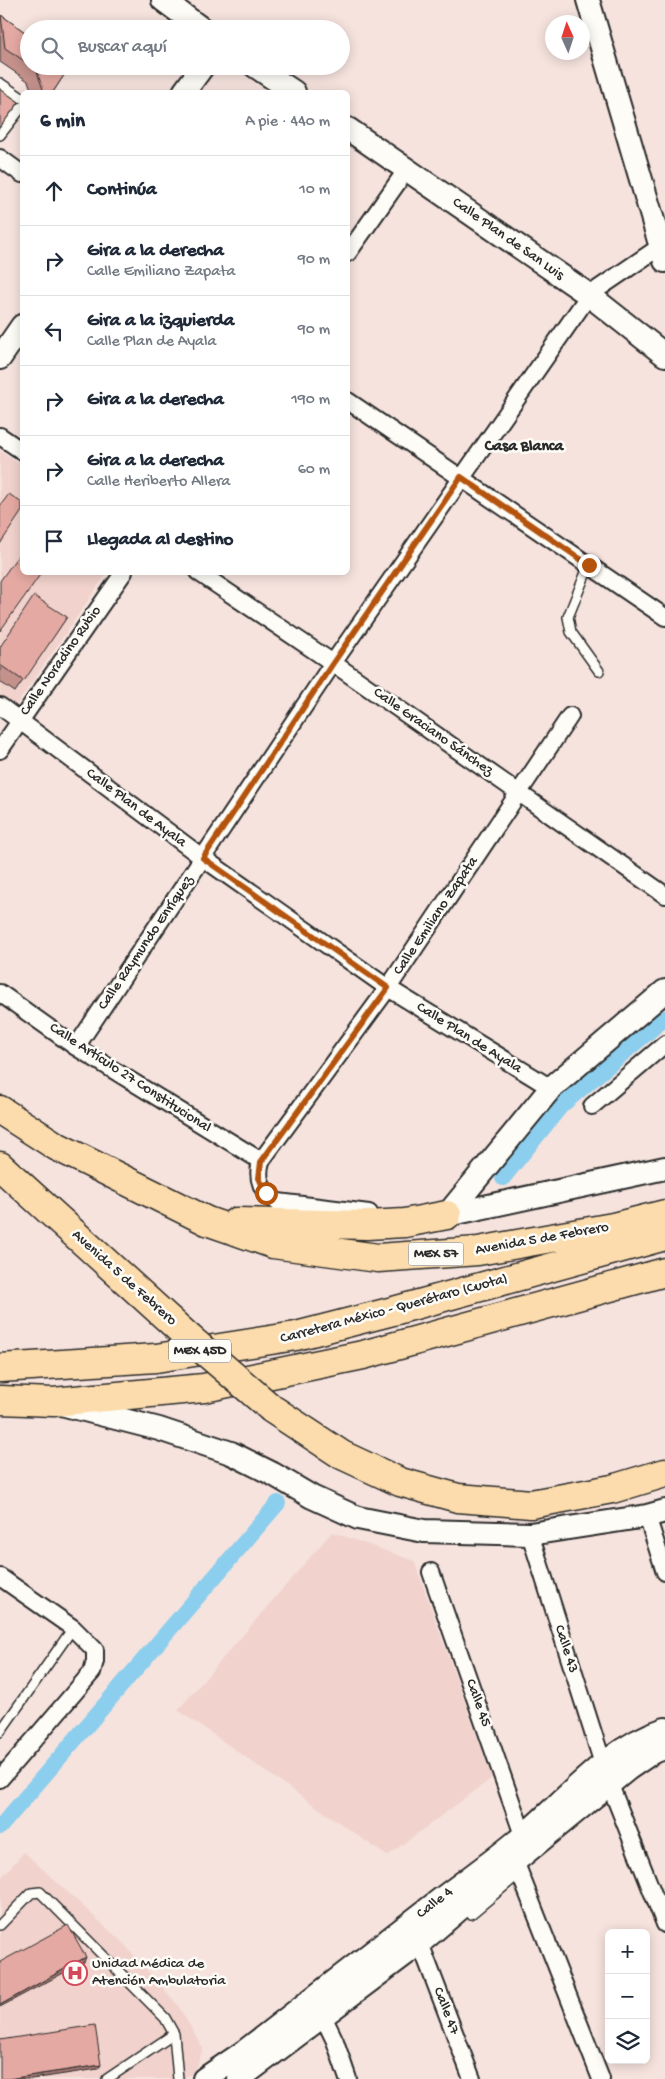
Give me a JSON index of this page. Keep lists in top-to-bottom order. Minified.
{"streets":{"highway":["Avenida 5 de Febrero","MEX 57","Carretera México - Querétaro (Cuota)","MEX 45D"],"main road":["Calle Plan de San Luis","Calle 4"],"street":["Calle Noradino Rubio","Calle Graciano Sánchez","Calle Plan de Ayala","Calle Emiliano Zapata","Calle Raymundo Enríquez","Calle Artículo 27 Constitucional","Calle 43","Calle 45","Calle 47"]},"crossings":[["Calle Plan de San Luis","Calle Raymundo Enríquez"],["Calle Noradino Rubio","Calle Plan de Ayala"],["Calle Graciano Sánchez","Calle Emiliano Zapata"],["Calle Graciano Sánchez","Calle Raymundo Enríquez"],["Calle Plan de Ayala","Calle Emiliano Zapata"],["Calle Plan de Ayala","Calle Raymundo Enríquez"],["Calle Emiliano Zapata","Calle Artículo 27 Constitucional"],["Calle Raymundo Enríquez","Calle Artículo 27 Constitucional"],["Calle 43","Calle 4"],["Calle 45","Calle 4"],["Calle 4","Calle 47"]],"districts":["Casa Blanca"],"places":{"hospital":["Unidad Médica de Atención Ambulatoria"]},"north":"top","page":{"search":"Buscar aquí","heading":["6 min","A pie · 440 m"],"list":[["Continúa","10 m"],["Gira a la derecha","Calle Emiliano Zapata","90 m"],["Gira a la izquierda","Calle Plan de Ayala","90 m"],["Gira a la derecha","190 m"],["Gira a la derecha","Calle Heriberto Allera","60 m"],"Llegada al destino"],"map_buttons":["+","−"]}}
